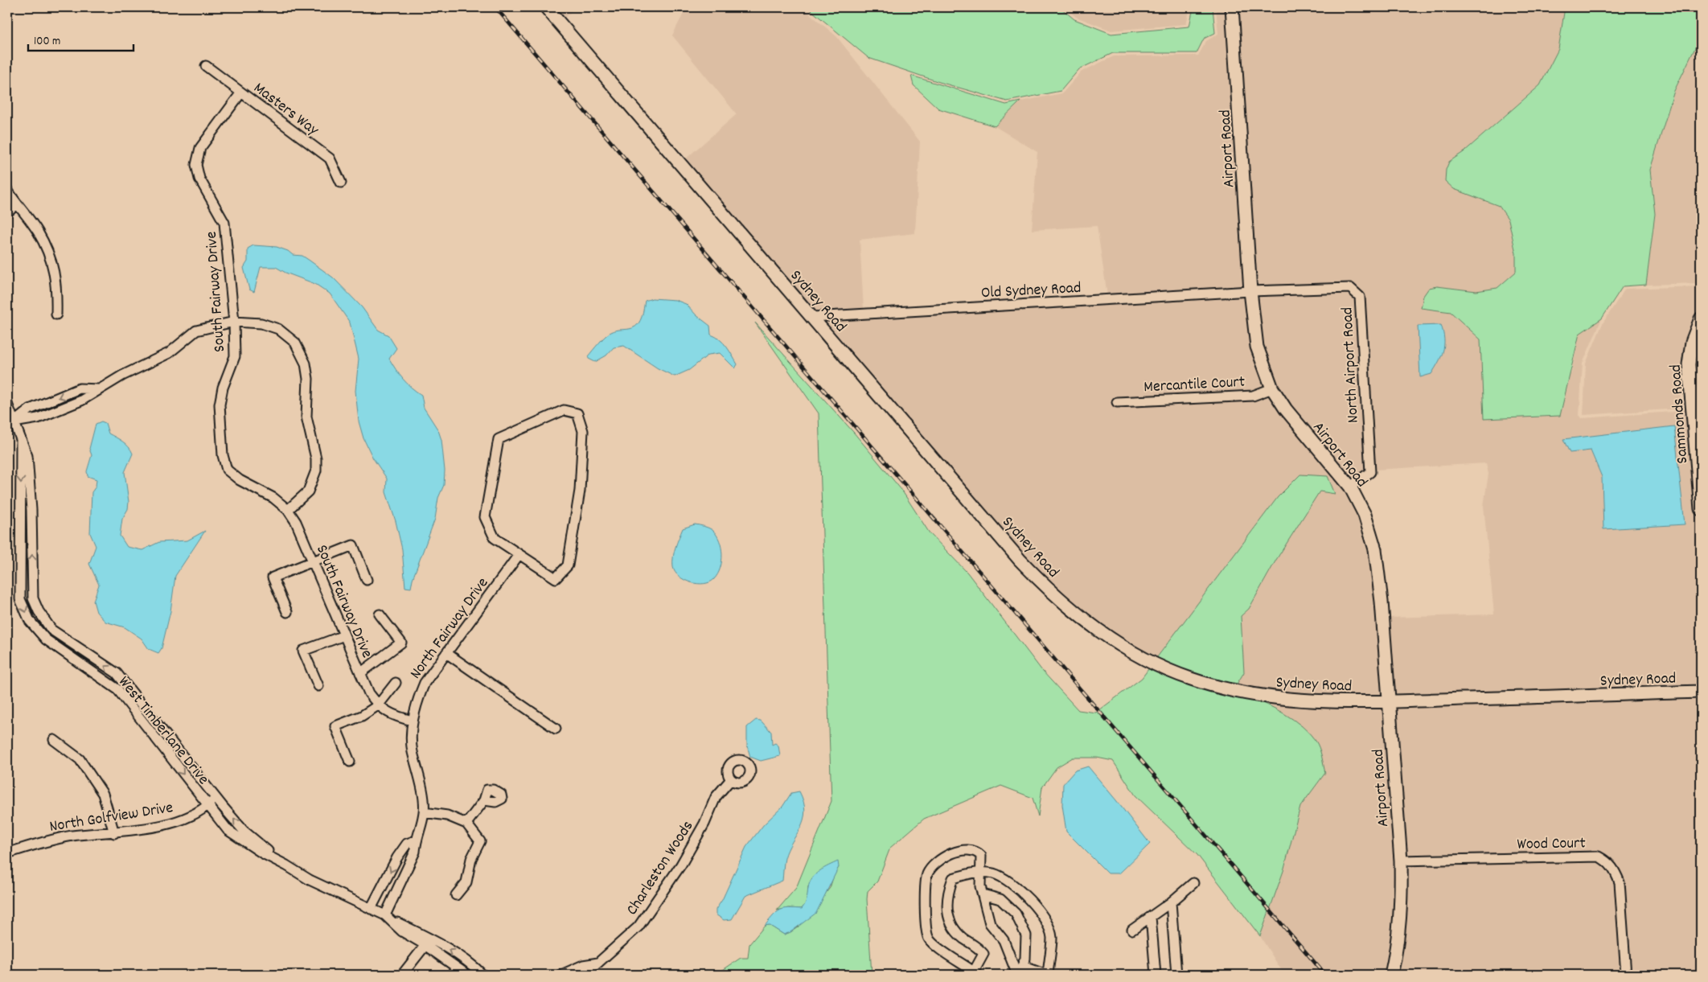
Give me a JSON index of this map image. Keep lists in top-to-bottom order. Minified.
{"streets":{"street":["Masters Way","Airport Road","Old Sydney Road","South Fairway Drive","Sydney Road","North Airport Road","Mercantile Court","Sammonds Road","North Fairway Drive","West Timberlane Drive","North Golfview Drive","Wood Court","Charleston Woods"]},"crossings":[["Masters Way","South Fairway Drive"],["Airport Road","Old Sydney Road"],["Airport Road","Sydney Road"],["Airport Road","North Airport Road"],["Airport Road","Mercantile Court"],["Airport Road","Wood Court"],["Old Sydney Road","Sydney Road"],["Old Sydney Road","North Airport Road"],["South Fairway Drive","North Fairway Drive"],["North Fairway Drive","West Timberlane Drive"],["West Timberlane Drive","North Golfview Drive"]],"scale_bar":"100 m"}
